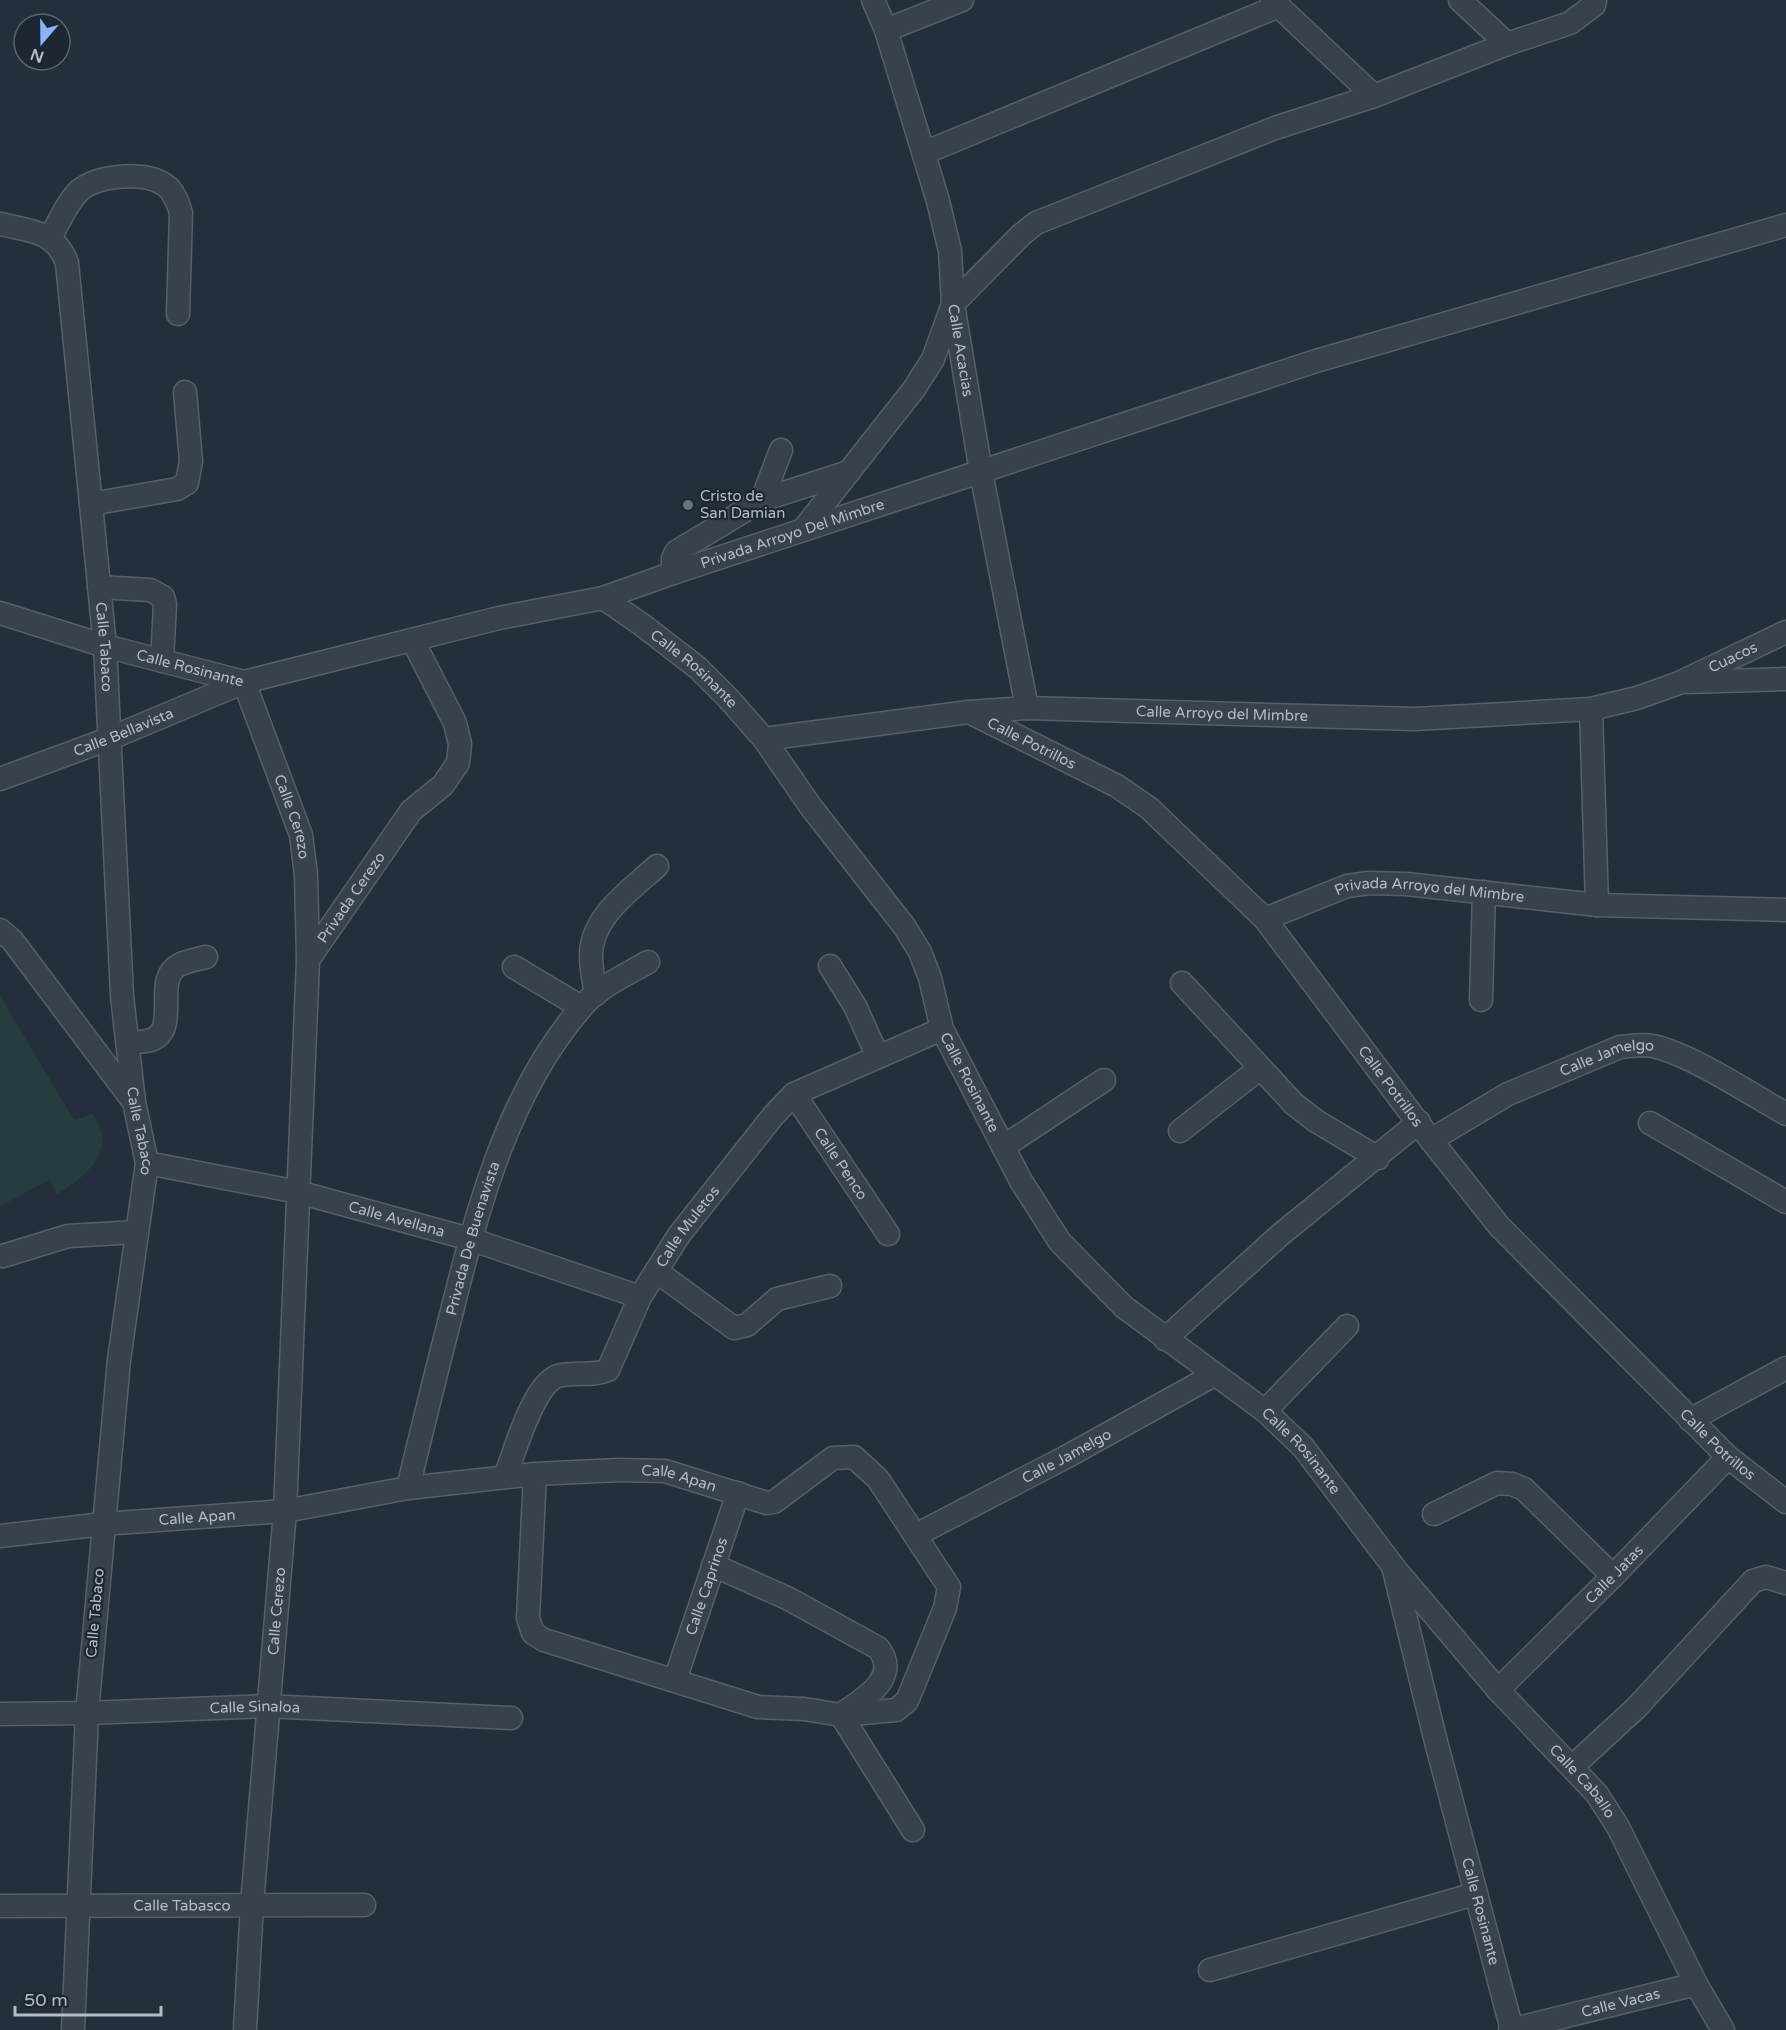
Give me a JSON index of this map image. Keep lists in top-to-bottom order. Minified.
{"streets":{"street":["Calle Acacias","Privada Arroyo Del Mimbre","Calle Tabaco","Cuacos","Calle Rosinante","Calle Arroyo del Mimbre","Calle Bellavista","Calle Potrillos","Calle Cerezo","Privada Arroyo del Mimbre","Privada Cerezo","Calle Jamelgo","Calle Penco","Calle Avellana","Calle Muletos","Privada De Buenavista","Calle Apan","Calle Jatas","Calle Caprinos","Calle Sinaloa","Calle Caballo","Calle Tabasco","Calle Vacas"]},"crossings":[["Calle Acacias","Privada Arroyo Del Mimbre"],["Calle Acacias","Calle Arroyo del Mimbre"],["Privada Arroyo Del Mimbre","Calle Rosinante"],["Calle Tabaco","Calle Rosinante"],["Calle Tabaco","Calle Bellavista"],["Calle Tabaco","Calle Avellana"],["Calle Tabaco","Calle Apan"],["Calle Tabaco","Calle Sinaloa"],["Calle Tabaco","Calle Tabasco"],["Cuacos","Calle Arroyo del Mimbre"],["Calle Rosinante","Calle Arroyo del Mimbre"],["Calle Rosinante","Calle Bellavista"],["Calle Rosinante","Calle Cerezo"],["Calle Rosinante","Privada Cerezo"],["Calle Rosinante","Calle Jamelgo"],["Calle Rosinante","Calle Muletos"],["Calle Rosinante","Calle Caballo"],["Calle Rosinante","Calle Vacas"],["Calle Arroyo del Mimbre","Calle Potrillos"],["Calle Bellavista","Calle Cerezo"],["Calle Potrillos","Privada Arroyo del Mimbre"],["Calle Potrillos","Calle Jamelgo"],["Calle Potrillos","Calle Jatas"],["Calle Cerezo","Privada Cerezo"],["Calle Cerezo","Calle Avellana"],["Calle Cerezo","Calle Apan"],["Calle Cerezo","Calle Sinaloa"],["Calle Cerezo","Calle Tabasco"],["Privada Cerezo","Calle Avellana"],["Calle Jamelgo","Calle Apan"],["Calle Penco","Calle Muletos"],["Calle Avellana","Calle Muletos"],["Calle Avellana","Privada De Buenavista"],["Calle Muletos","Calle Apan"],["Privada De Buenavista","Calle Apan"],["Calle Apan","Calle Caprinos"],["Calle Jatas","Calle Caballo"],["Calle Caballo","Calle Vacas"]],"places":["Cristo de San Damian"],"scale_bar":"50 m","north":"bottom"}
